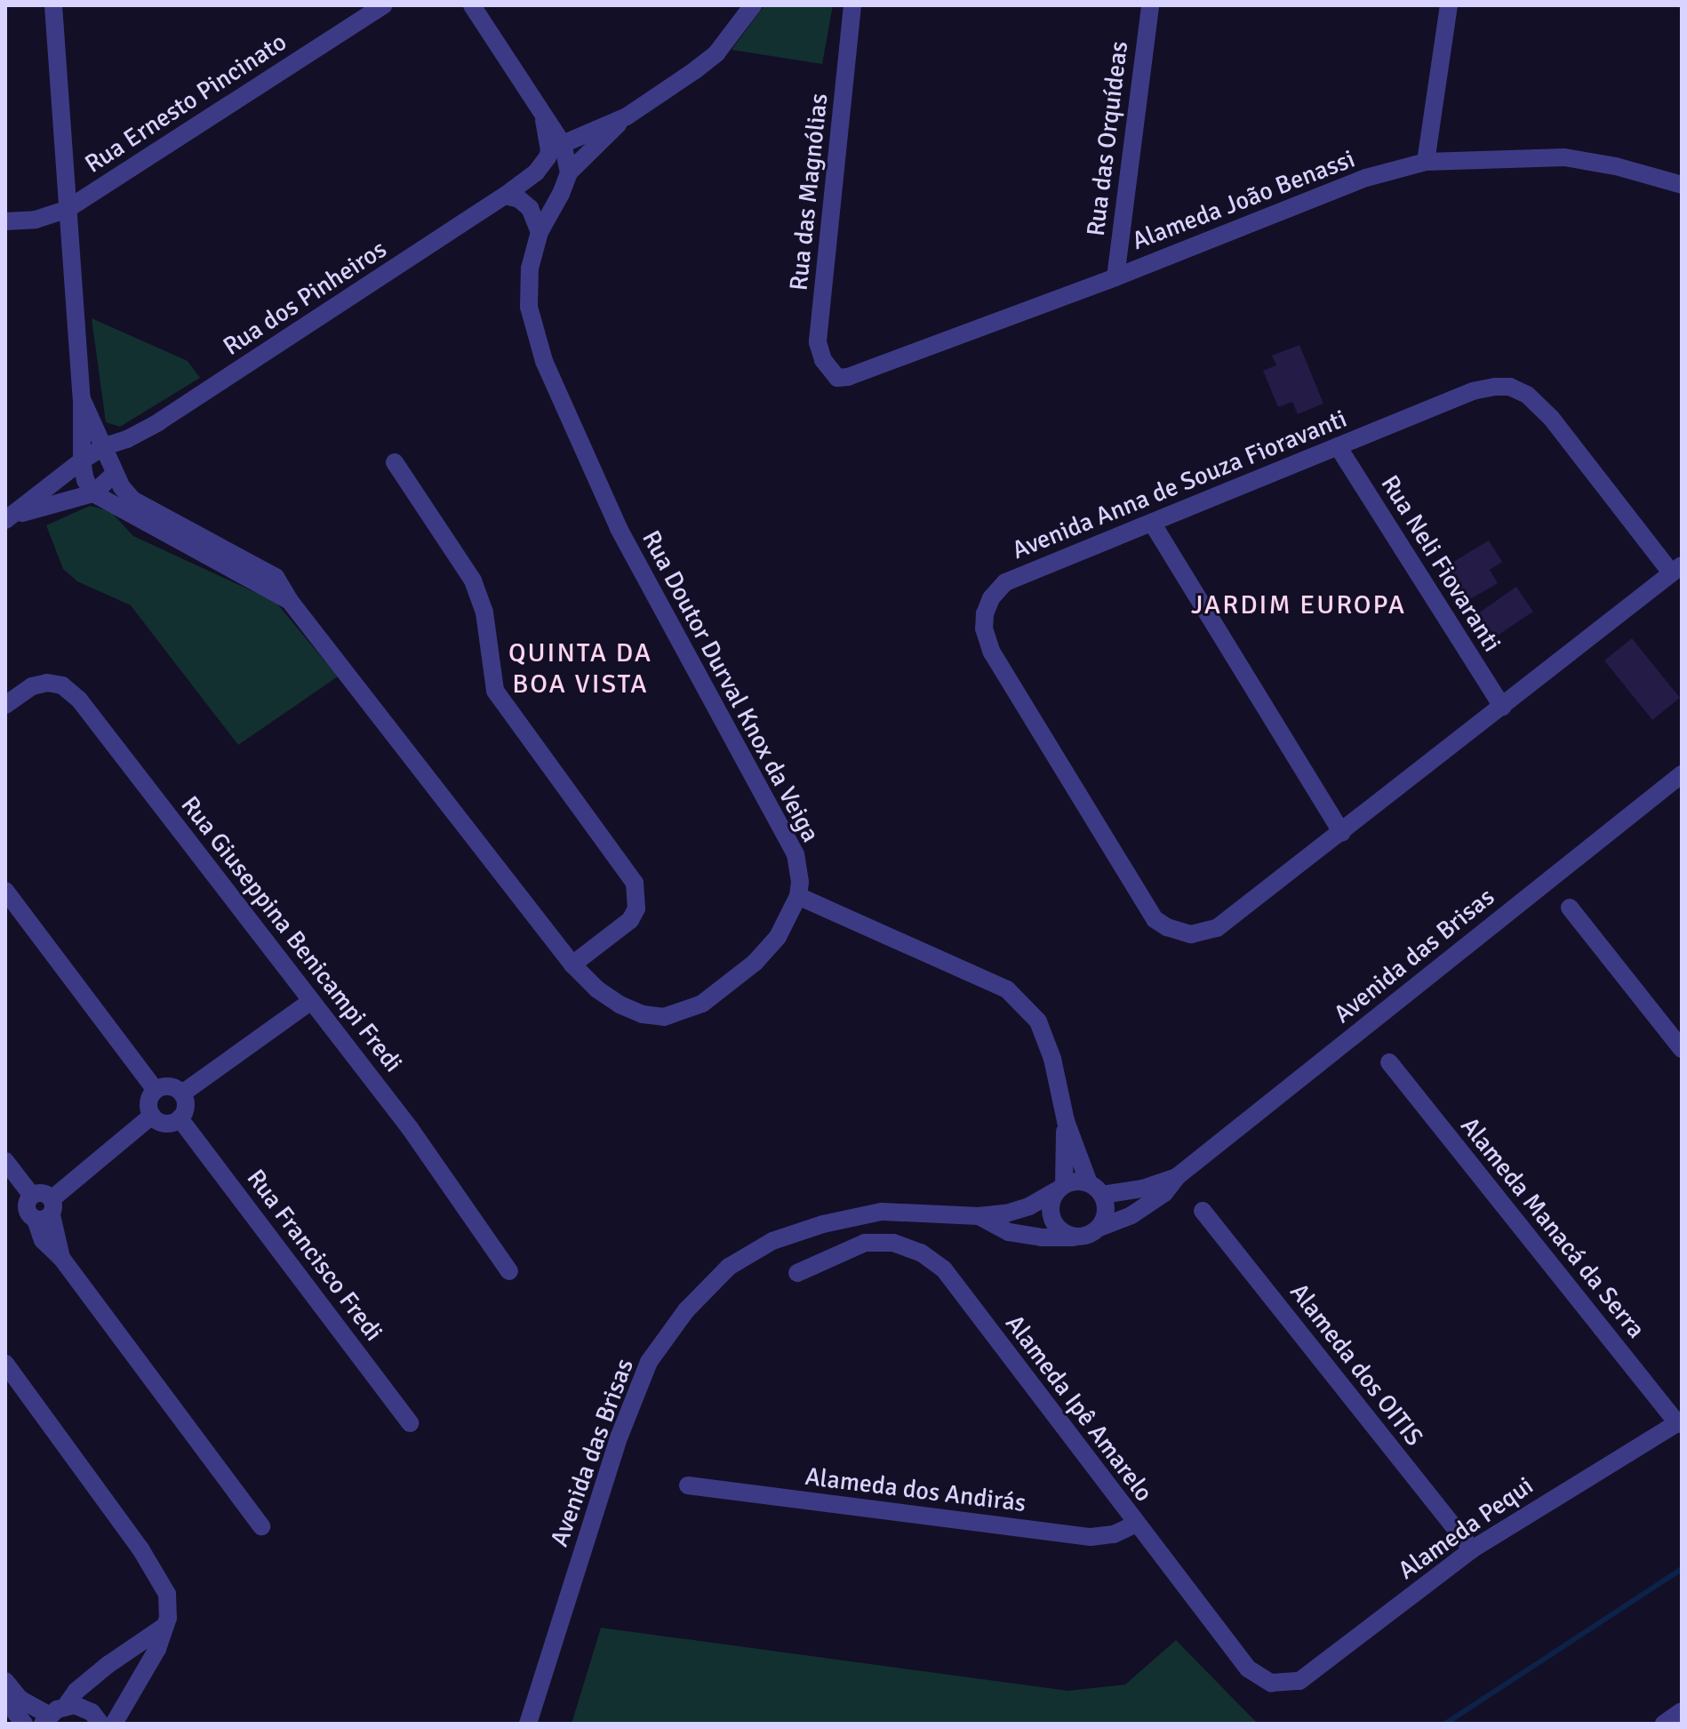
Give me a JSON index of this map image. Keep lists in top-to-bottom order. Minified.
{"streets":{"street":["Rua Ernesto Pincinato","Rua das Orquídeas","Rua das Magnólias","Alameda João Benassi","Rua dos Pinheiros","Avenida Anna de Souza Fioravanti","Rua Neli Fiovaranti","Rua Doutor Durval Knox da Veiga","Rua Giuseppina Benicampi Fredi","Avenida das Brisas","Alameda Manacá da Serra","Rua Francisco Fredi","Alameda dos OITIS","Alameda Ipê Amarelo","Alameda dos Andirás","Alameda Pequi"]},"crossings":[["Rua das Orquídeas","Alameda João Benassi"],["Rua das Magnólias","Alameda João Benassi"],["Avenida Anna de Souza Fioravanti","Rua Neli Fiovaranti"],["Alameda Manacá da Serra","Alameda Pequi"],["Alameda dos OITIS","Alameda Pequi"],["Alameda Ipê Amarelo","Alameda dos Andirás"],["Alameda Ipê Amarelo","Alameda Pequi"]],"districts":["JARDIM EUROPA","QUINTA DA BOA VISTA"]}
